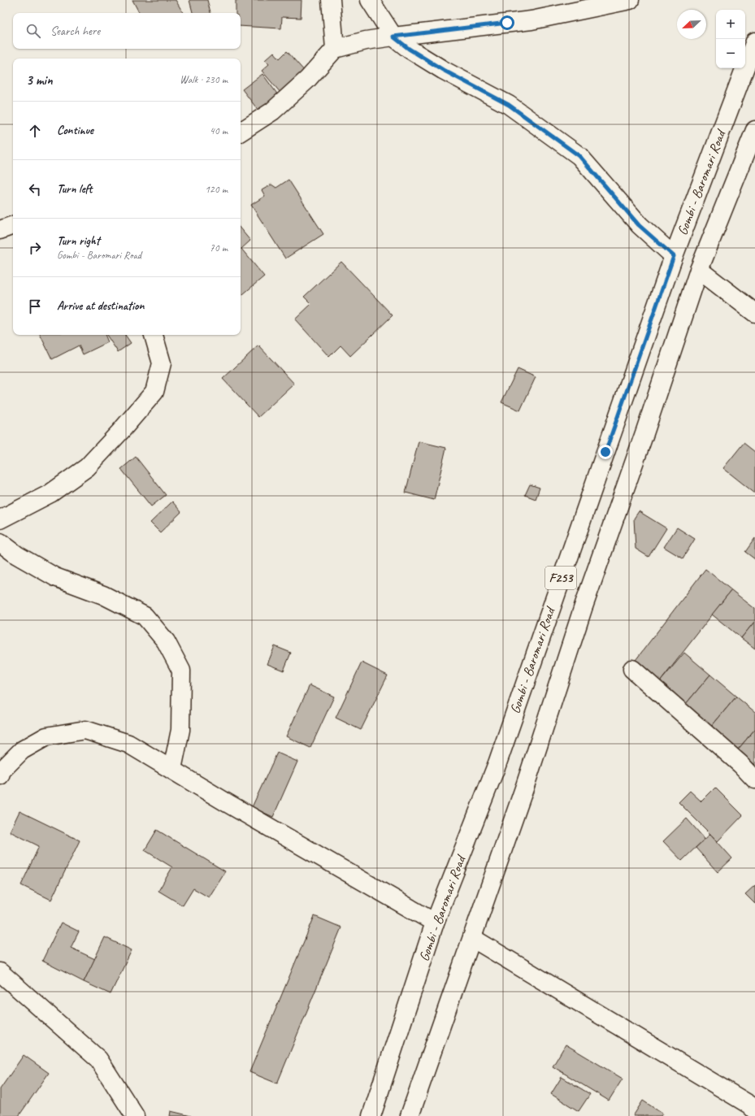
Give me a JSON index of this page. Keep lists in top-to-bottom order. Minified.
{"streets":{"street":["Gombi - Baromari Road","F253"]},"north":"bottom left","page":{"map_buttons":["+","−"],"search":"Search here","heading":["3 min","Walk · 230 m"],"list":[["Continue","40 m"],["Turn left","120 m"],["Turn right","Gombi - Baromari Road","70 m"],"Arrive at destination"]}}
